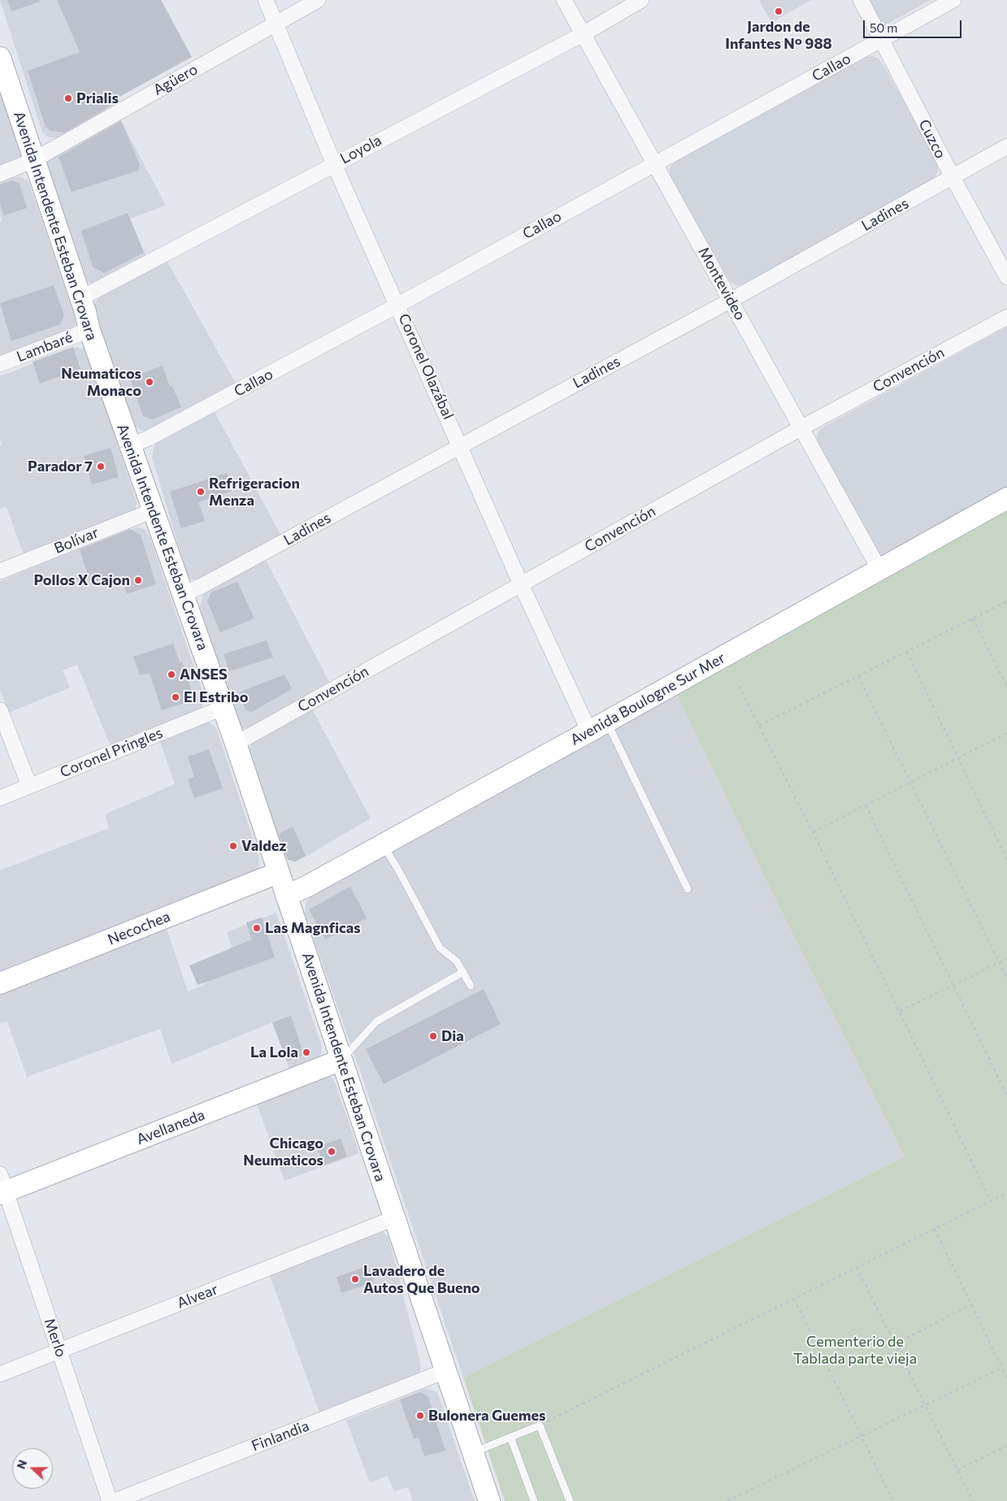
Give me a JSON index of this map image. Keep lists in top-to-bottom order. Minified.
{"streets":{"main road":["Avenida Intendente Esteban Crovara","Avenida Boulogne Sur Mer","Necochea","Avellaneda"],"street":["Callao","Agüero","Cuzco","Loyola","Ladines","Montevideo","Lambaré","Coronel Olazábal","Convención","Bolívar","Coronel Pringles","Alvear","Merlo","Finlandia"]},"crossings":[["Callao","Cuzco"],["Callao","Avenida Intendente Esteban Crovara"],["Callao","Montevideo"],["Callao","Coronel Olazábal"],["Agüero","Avenida Intendente Esteban Crovara"],["Agüero","Coronel Olazábal"],["Cuzco","Ladines"],["Loyola","Avenida Intendente Esteban Crovara"],["Loyola","Montevideo"],["Loyola","Coronel Olazábal"],["Ladines","Avenida Intendente Esteban Crovara"],["Ladines","Montevideo"],["Ladines","Coronel Olazábal"],["Avenida Intendente Esteban Crovara","Lambaré"],["Avenida Intendente Esteban Crovara","Convención"],["Avenida Intendente Esteban Crovara","Bolívar"],["Avenida Intendente Esteban Crovara","Avenida Boulogne Sur Mer"],["Avenida Intendente Esteban Crovara","Coronel Pringles"],["Avenida Intendente Esteban Crovara","Necochea"],["Avenida Intendente Esteban Crovara","Avellaneda"],["Avenida Intendente Esteban Crovara","Alvear"],["Avenida Intendente Esteban Crovara","Finlandia"],["Montevideo","Convención"],["Montevideo","Avenida Boulogne Sur Mer"],["Coronel Olazábal","Convención"],["Coronel Olazábal","Avenida Boulogne Sur Mer"],["Avellaneda","Merlo"],["Alvear","Merlo"]],"parks":["Cementerio de Tablada parte vieja"],"places":["Jardon de Infantes N° 988","Prialis","Neumaticos Monaco","Parador 7","Refrigeracion Menza","Pollos X Cajon","ANSES","El Estribo","Valdez","Las Magnficas","Dia","La Lola","Chicago Neumaticos","Lavadero de Autos Que Bueno","Bulonera Guemes"],"scale_bar":"50 m","north":"left"}
